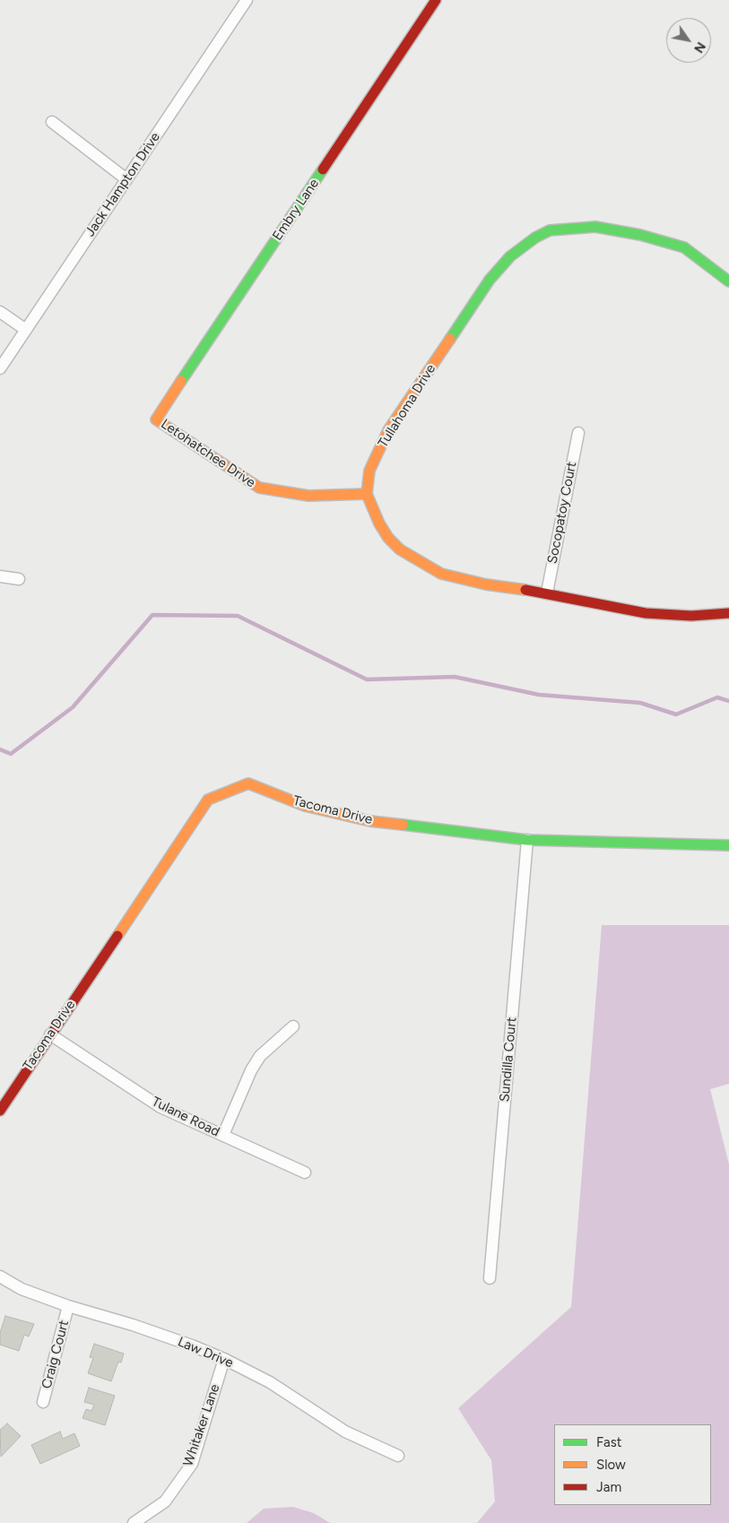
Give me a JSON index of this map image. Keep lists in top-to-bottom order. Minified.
{"streets":{"street":["Jack Hampton Drive","Embry Lane","Tullahoma Drive","Letohatchee Drive","Socopatoy Court","Tacoma Drive","Sundilla Court","Tulane Road","Law Drive","Craig Court","Whitaker Lane"]},"crossings":[["Embry Lane","Letohatchee Drive"],["Tullahoma Drive","Letohatchee Drive"],["Tullahoma Drive","Socopatoy Court"],["Tacoma Drive","Sundilla Court"],["Tacoma Drive","Tulane Road"],["Law Drive","Craig Court"],["Law Drive","Whitaker Lane"]],"legend":["Fast","Slow","Jam"],"north":"bottom right"}
